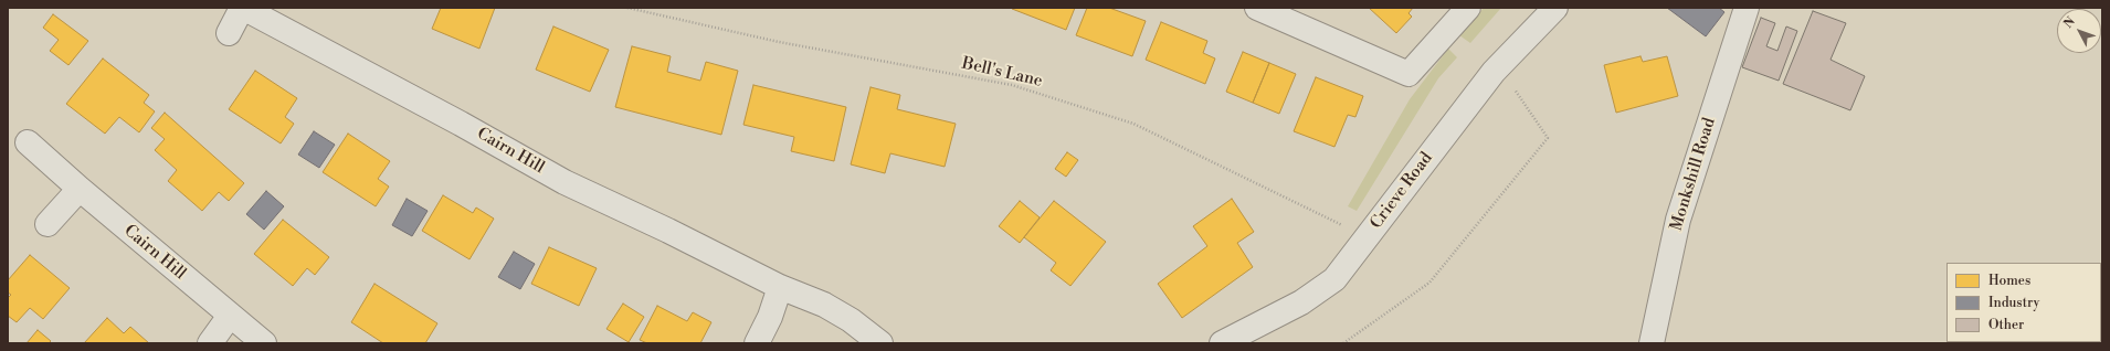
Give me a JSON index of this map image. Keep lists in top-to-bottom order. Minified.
{"streets":{"street":["Cairn Hill","Monkshill Road","Crieve Road"],"path":["Bell's Lane"]},"legend":["Homes","Industry","Other"],"north":"top left"}
